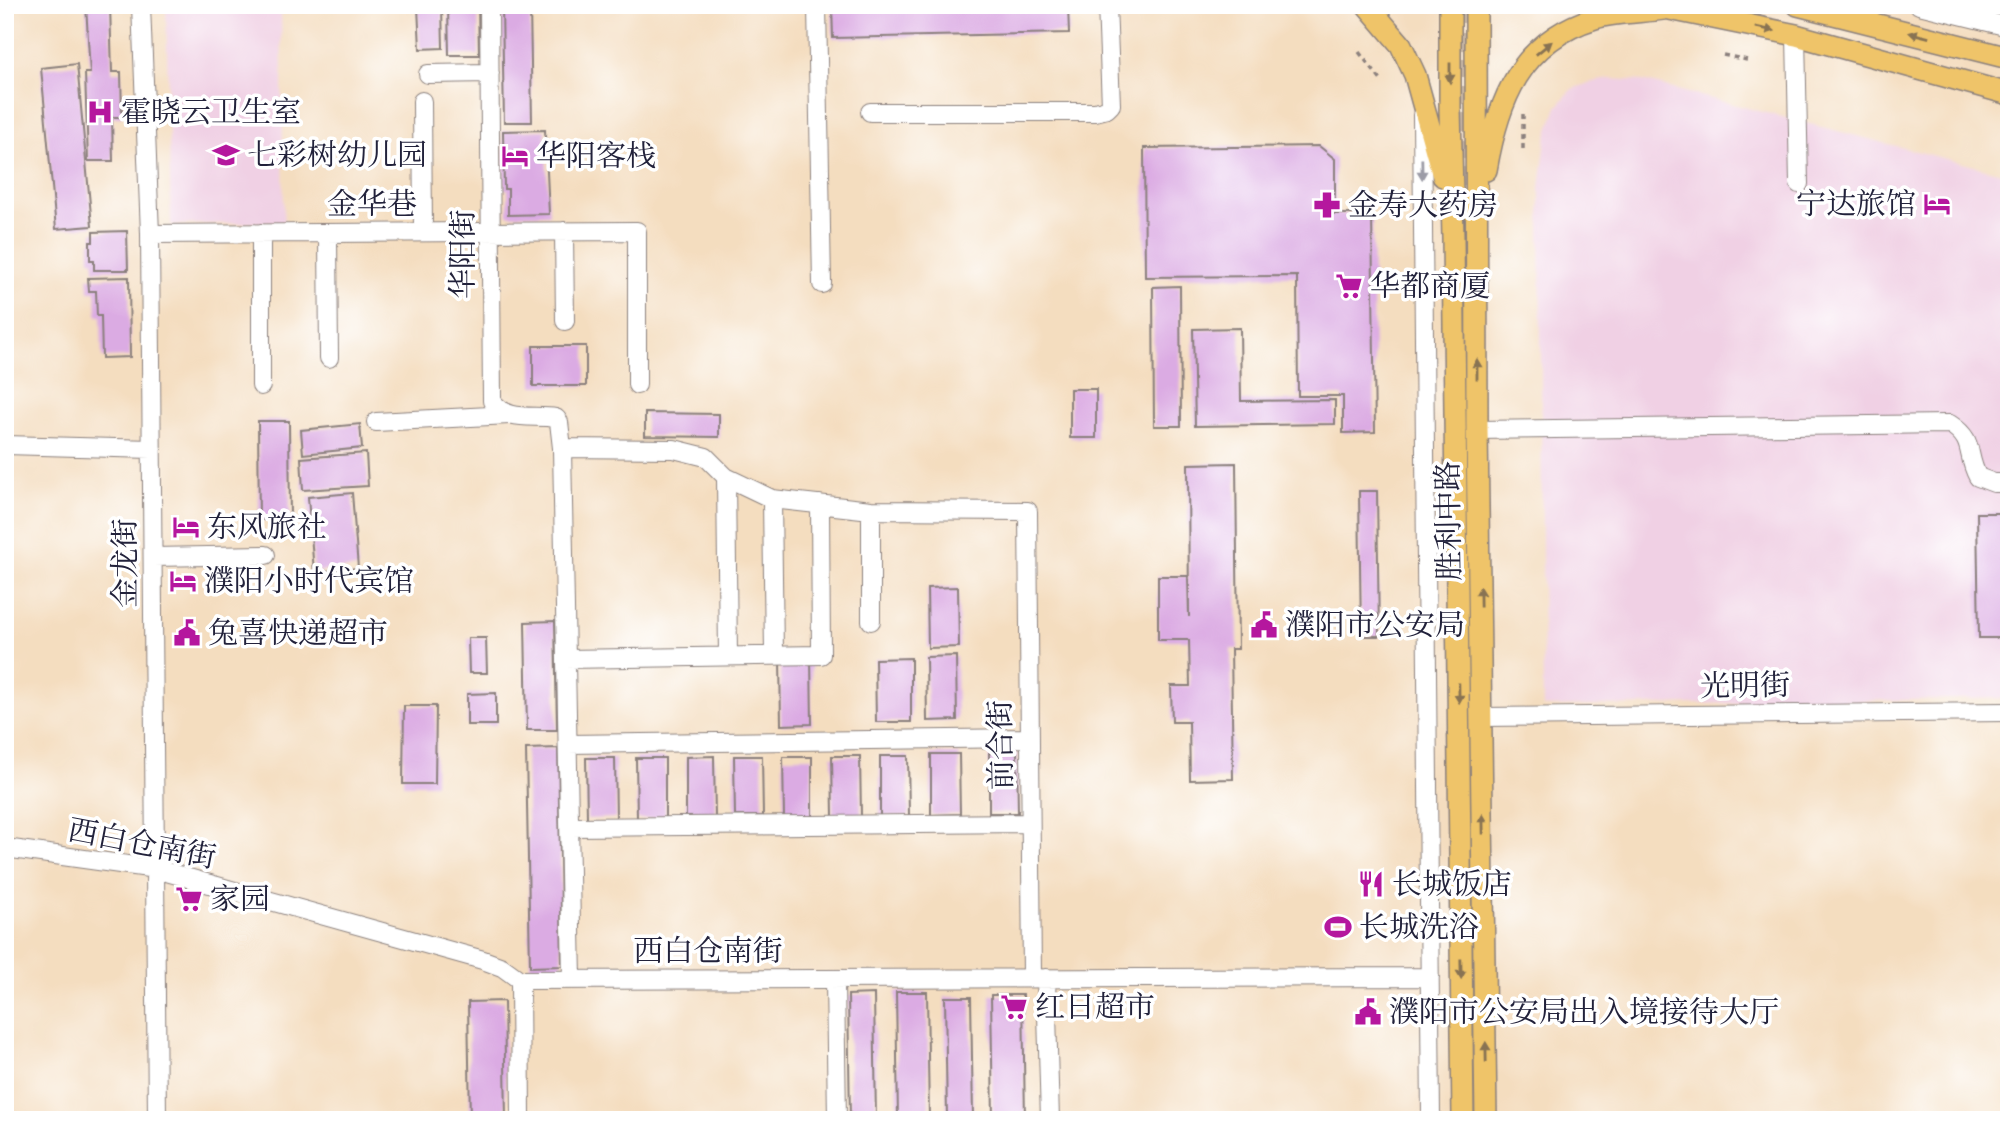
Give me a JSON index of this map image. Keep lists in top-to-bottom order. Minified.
{"streets":{"main road":["胜利中路"],"street":["金华巷","华阳街","金龙街","光明街","前合街","西白仓南街"]},"crossings":[["金华巷","华阳街"],["金华巷","金龙街"],["胜利中路","光明街"],["金龙街","西白仓南街"],["前合街","西白仓南街"]],"places":{"hospital":["霍晓云卫生室"],"school or university":["七彩树幼儿园"],"hotel":["华阳客栈","宁达旅馆","东风旅社","濮阳小时代宾馆"],"pharmacy":["金寿大药房"],"supermarket":["华都商厦","家园","红日超市"],"public building":["濮阳市公安局","兔喜快递超市","濮阳市公安局出入境接待大厅"],"restaurant":["长城饭店"],"sports":["长城洗浴"]}}
